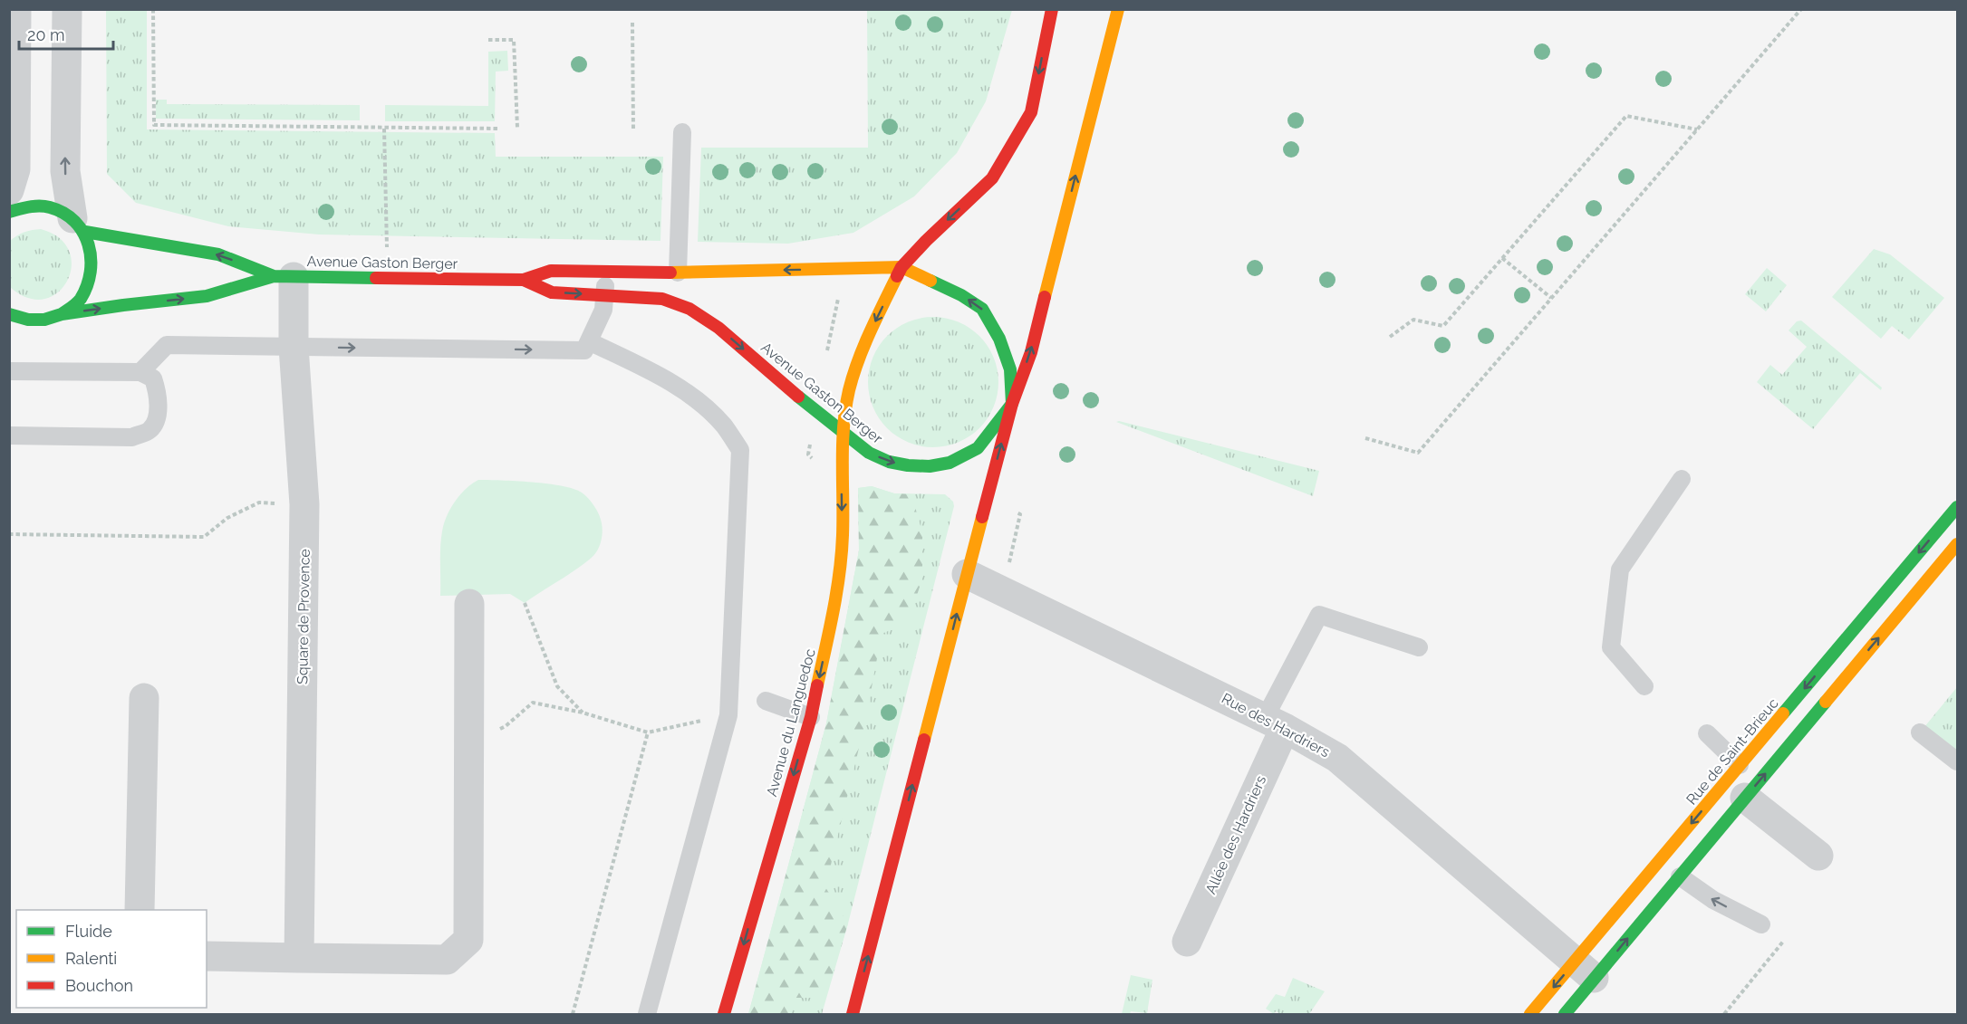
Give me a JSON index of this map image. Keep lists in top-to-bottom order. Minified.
{"streets":{"main road":["Avenue Gaston Berger","Avenue du Languedoc","Rue de Saint-Brieuc"],"street":["Square de Provence","Rue des Hardriers","Allée des Hardriers"]},"crossings":[["Avenue Gaston Berger","Square de Provence"],["Avenue Gaston Berger","Avenue du Languedoc"],["Rue des Hardriers","Rue de Saint-Brieuc"],["Rue des Hardriers","Allée des Hardriers"]],"one_way":["Avenue du Languedoc"],"legend":["Fluide","Ralenti","Bouchon"],"scale_bar":"20 m"}
